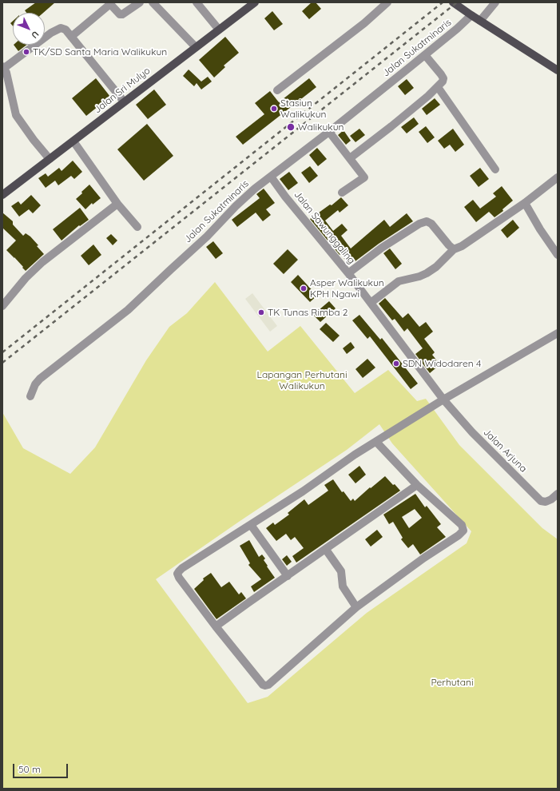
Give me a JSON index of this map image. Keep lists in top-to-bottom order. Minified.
{"streets":{"main road":["Jalan Sri Mulyo"],"street":["Jalan Sukatminaris","Jalan Sawunggaling","Jalan Arjuna"]},"crossings":[["Jalan Sukatminaris","Jalan Sawunggaling"],["Jalan Sawunggaling","Jalan Arjuna"]],"parks":["Lapangan Perhutani Walikukun","Perhutani"],"places":["TK/SD Santa Maria Walikukun","Stasiun Walikukun","Walikukun","Asper Walikukun KPH Ngawi","TK Tunas Rimba 2","SDN Widodaren 4"],"scale_bar":"50 m","north":"bottom right"}
